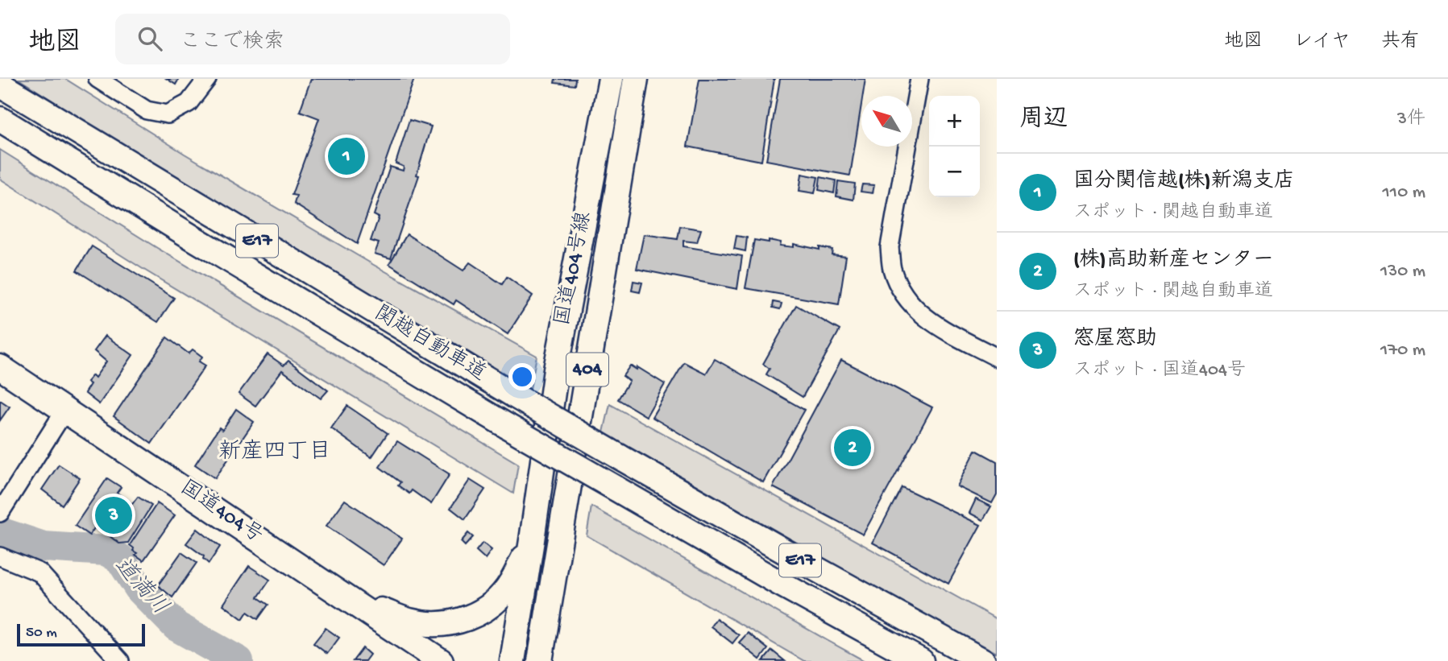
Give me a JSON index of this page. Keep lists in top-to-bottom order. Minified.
{"streets":{"highway":["E17","国道404号線","関越自動車道","404","国道404号"]},"districts":["新産四丁目"],"water":["道満川"],"scale_bar":"50 m","north":"top left","page":{"header":"地図","search":"ここで検索","nav":["地図","レイヤ","共有"],"heading":["周辺","3件"],"map_buttons":["+","−"],"pins":["1","2","3"],"list":[{"mark":"1","name":"国分関信越(株)新潟支店","note":"スポット · 関越自動車道","value":"110 m"},{"mark":"2","name":"(株)高助新産センター","note":"スポット · 関越自動車道","value":"130 m"},{"mark":"3","name":"窓屋窓助","note":"スポット · 国道404号","value":"170 m"}],"scale":"50 m"}}
